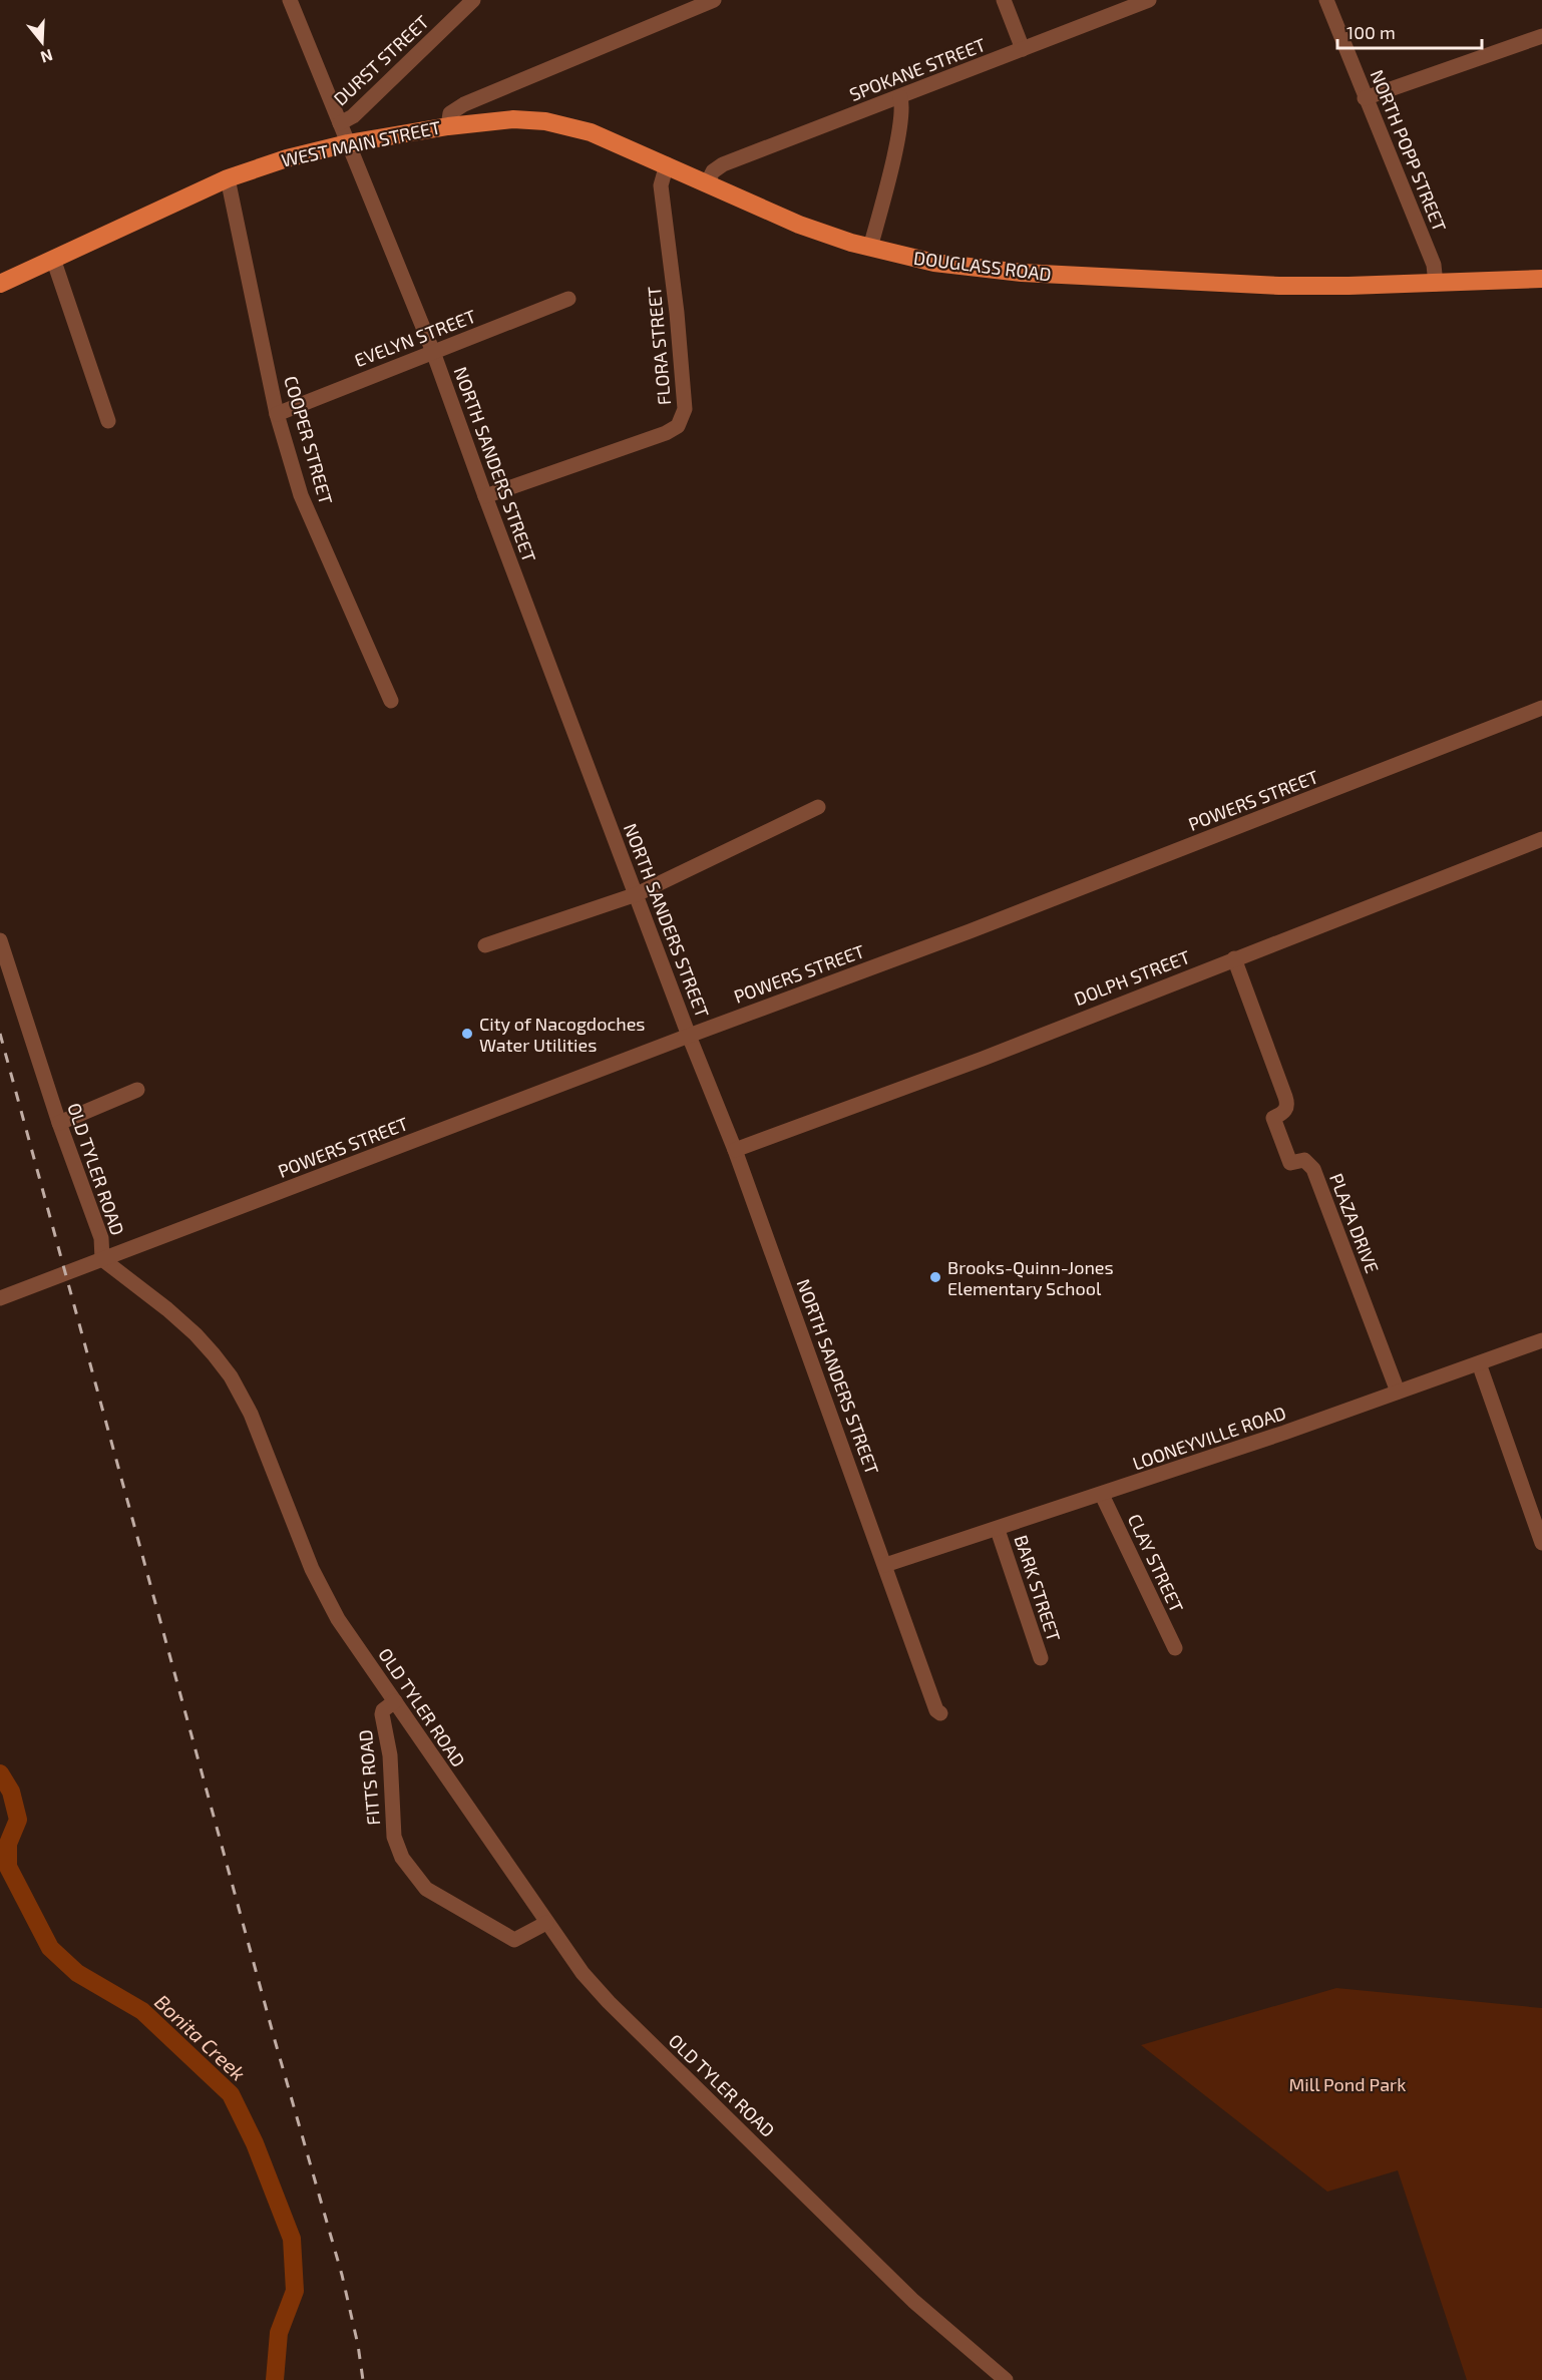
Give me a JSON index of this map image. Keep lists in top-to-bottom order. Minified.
{"streets":{"main road":["WEST MAIN STREET","DOUGLASS ROAD"],"street":["DURST STREET","SPOKANE STREET","NORTH POPP STREET","EVELYN STREET","FLORA STREET","COOPER STREET","NORTH SANDERS STREET","POWERS STREET","DOLPH STREET","OLD TYLER ROAD","PLAZA DRIVE","LOONEYVILLE ROAD","CLAY STREET","BARK STREET","FITTS ROAD"]},"crossings":[["DURST STREET","NORTH SANDERS STREET"],["SPOKANE STREET","DOUGLASS ROAD"],["WEST MAIN STREET","DOUGLASS ROAD"],["WEST MAIN STREET","COOPER STREET"],["WEST MAIN STREET","NORTH SANDERS STREET"],["NORTH POPP STREET","DOUGLASS ROAD"],["DOUGLASS ROAD","FLORA STREET"],["EVELYN STREET","COOPER STREET"],["EVELYN STREET","NORTH SANDERS STREET"],["FLORA STREET","NORTH SANDERS STREET"],["NORTH SANDERS STREET","POWERS STREET"],["NORTH SANDERS STREET","DOLPH STREET"],["NORTH SANDERS STREET","LOONEYVILLE ROAD"],["POWERS STREET","OLD TYLER ROAD"],["DOLPH STREET","PLAZA DRIVE"],["OLD TYLER ROAD","FITTS ROAD"],["PLAZA DRIVE","LOONEYVILLE ROAD"],["LOONEYVILLE ROAD","CLAY STREET"],["LOONEYVILLE ROAD","BARK STREET"]],"water":["Bonita Creek"],"parks":["Mill Pond Park"],"places":["City of Nacogdoches Water Utilities","Brooks-Quinn-Jones Elementary School"],"scale_bar":"100 m","north":"bottom"}
